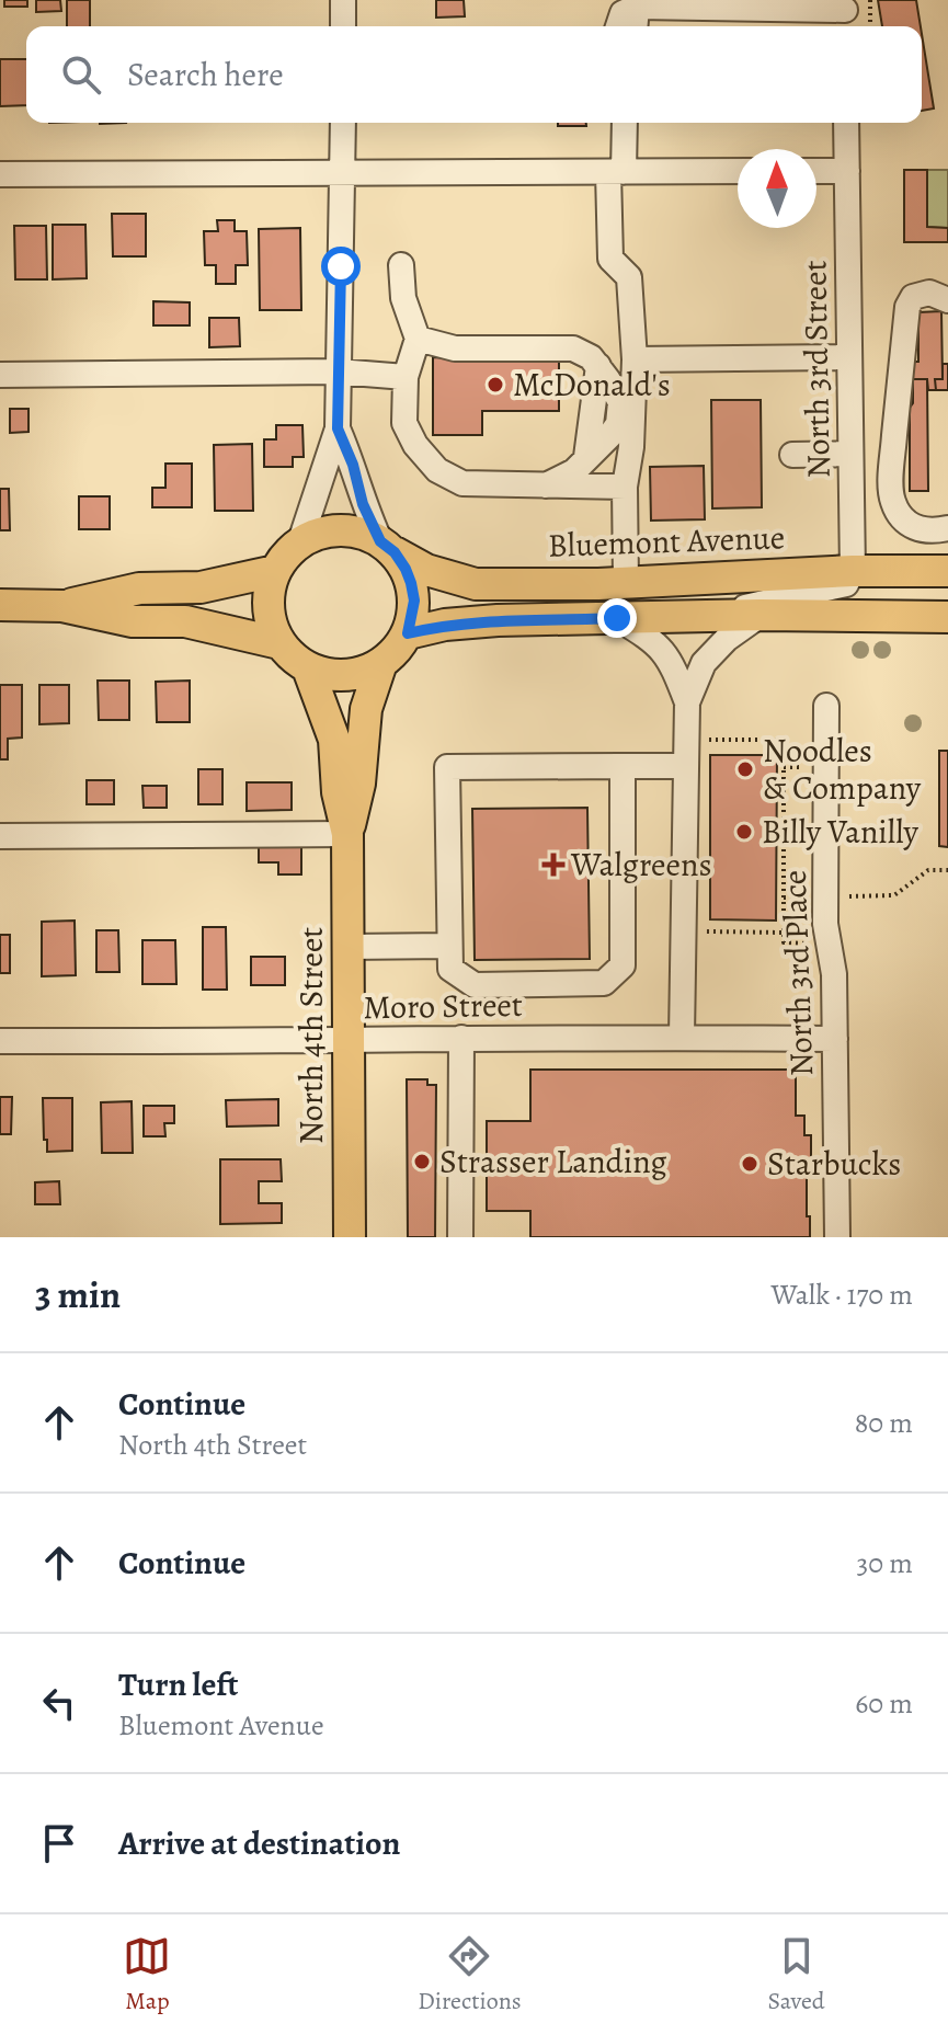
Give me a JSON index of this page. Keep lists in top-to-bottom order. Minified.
{"streets":{"main road":["Bluemont Avenue","North 4th Street"],"street":["North 3rd Street","North 3rd Place","Moro Street"]},"crossings":[["North 3rd Street","Bluemont Avenue"],["Bluemont Avenue","North 4th Street"],["North 3rd Place","Moro Street"],["Moro Street","North 4th Street"]],"places":{"other":["McDonald's","Noodles & Company","Billy Vanilly","Strasser Landing","Starbucks"],"health":["Walgreens"]},"north":"top","page":{"search":"Search here","heading":["3 min","Walk · 170 m"],"list":[["Continue","North 4th Street","80 m"],["Continue","30 m"],["Turn left","Bluemont Avenue","60 m"],"Arrive at destination"],"nav":["Map","Directions","Saved"]}}
